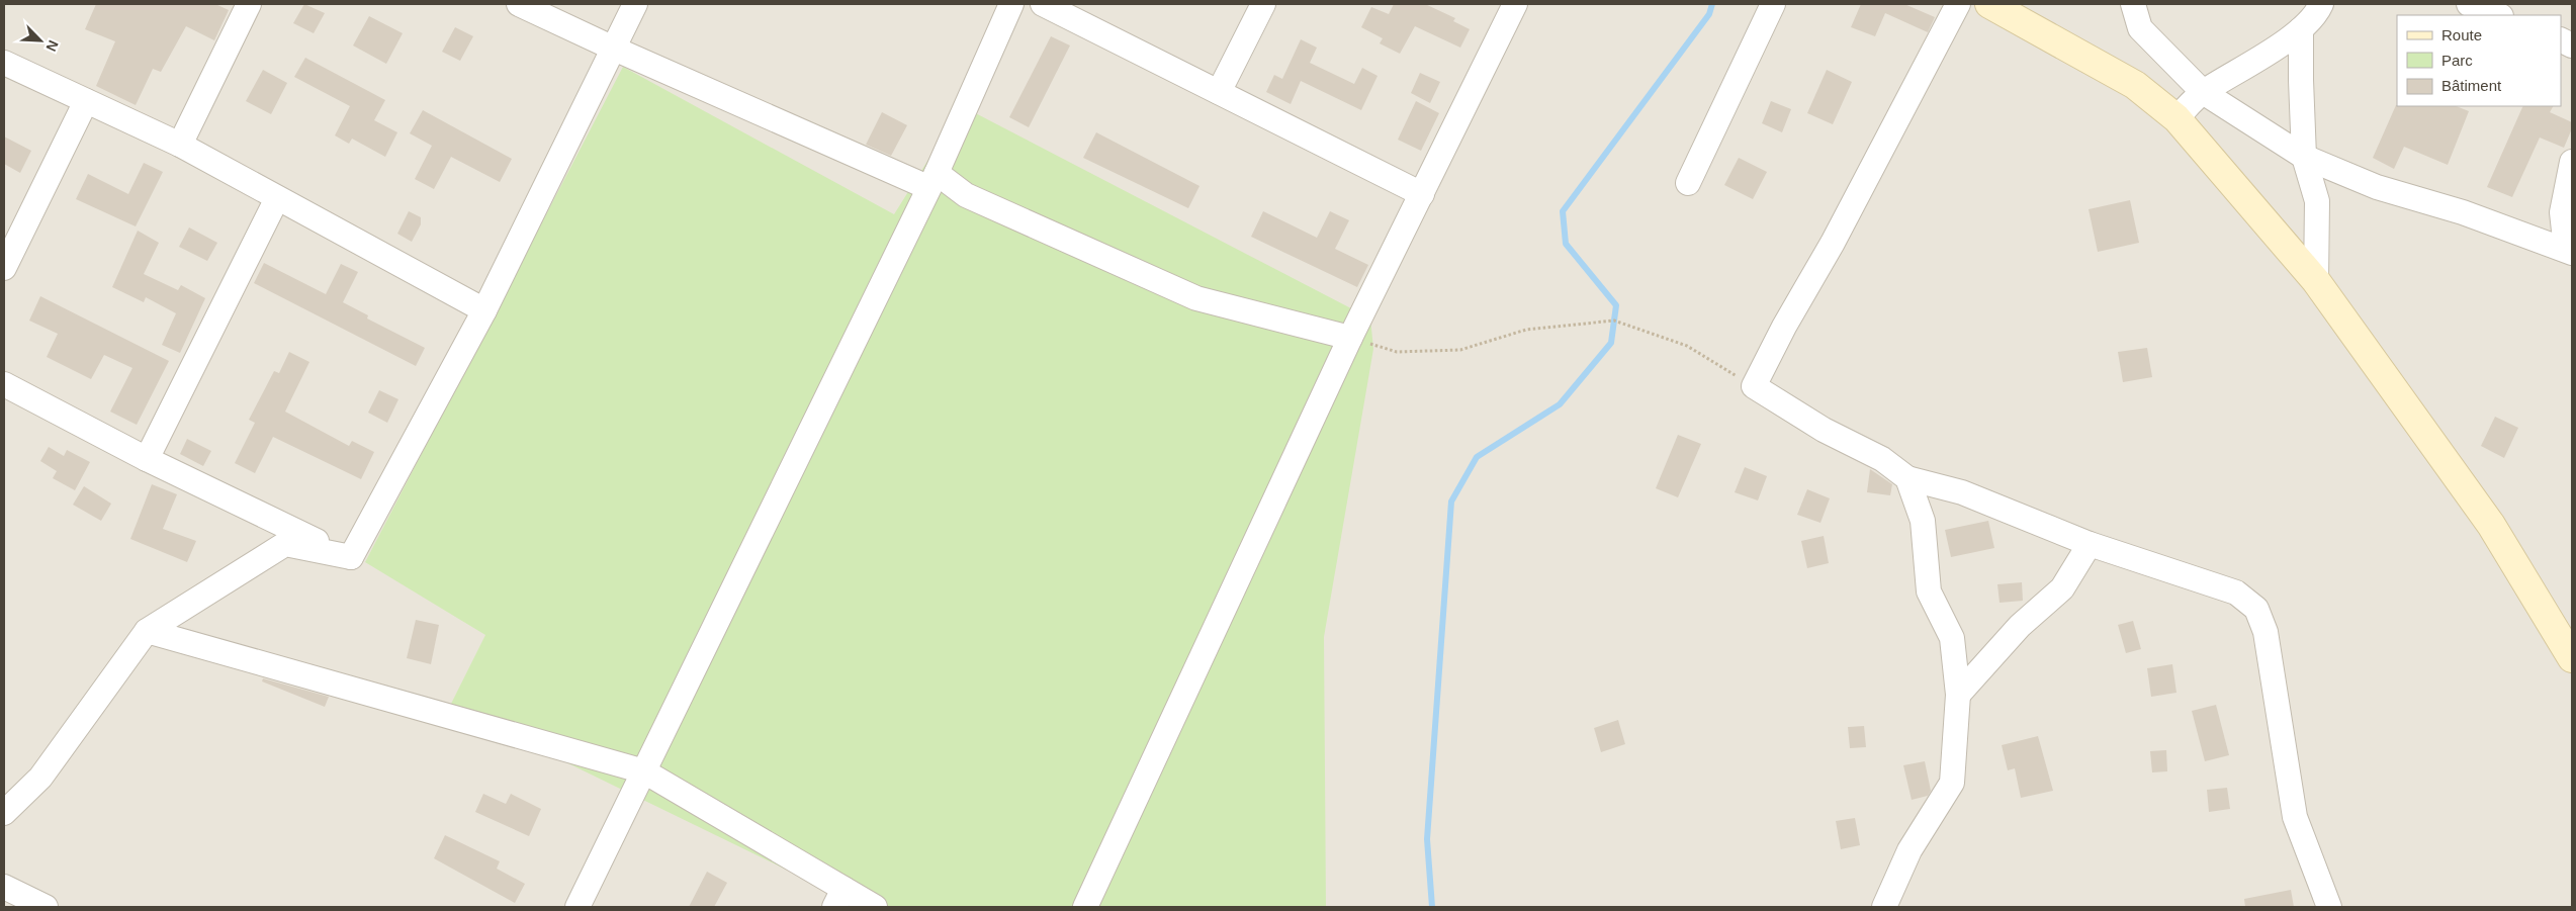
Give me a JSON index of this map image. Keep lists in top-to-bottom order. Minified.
{"legend":["Route","Parc","Bâtiment"],"north":"bottom right"}
